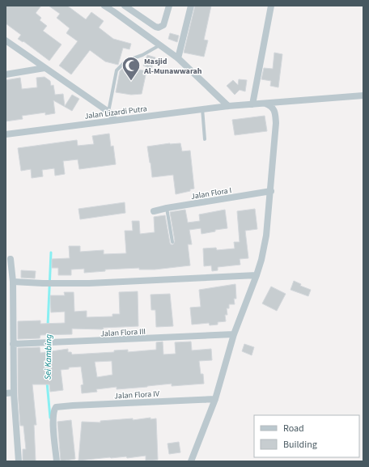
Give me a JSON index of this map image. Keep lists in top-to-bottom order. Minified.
{"streets":{"street":["Jalan Lizardi Putra","Jalan Flora I","Jalan Flora III","Jalan Flora IV"]},"water":["Sei Kambing"],"places":{"mosque":["Masjid Al-Munawwarah"]},"legend":["Road","Building"]}
